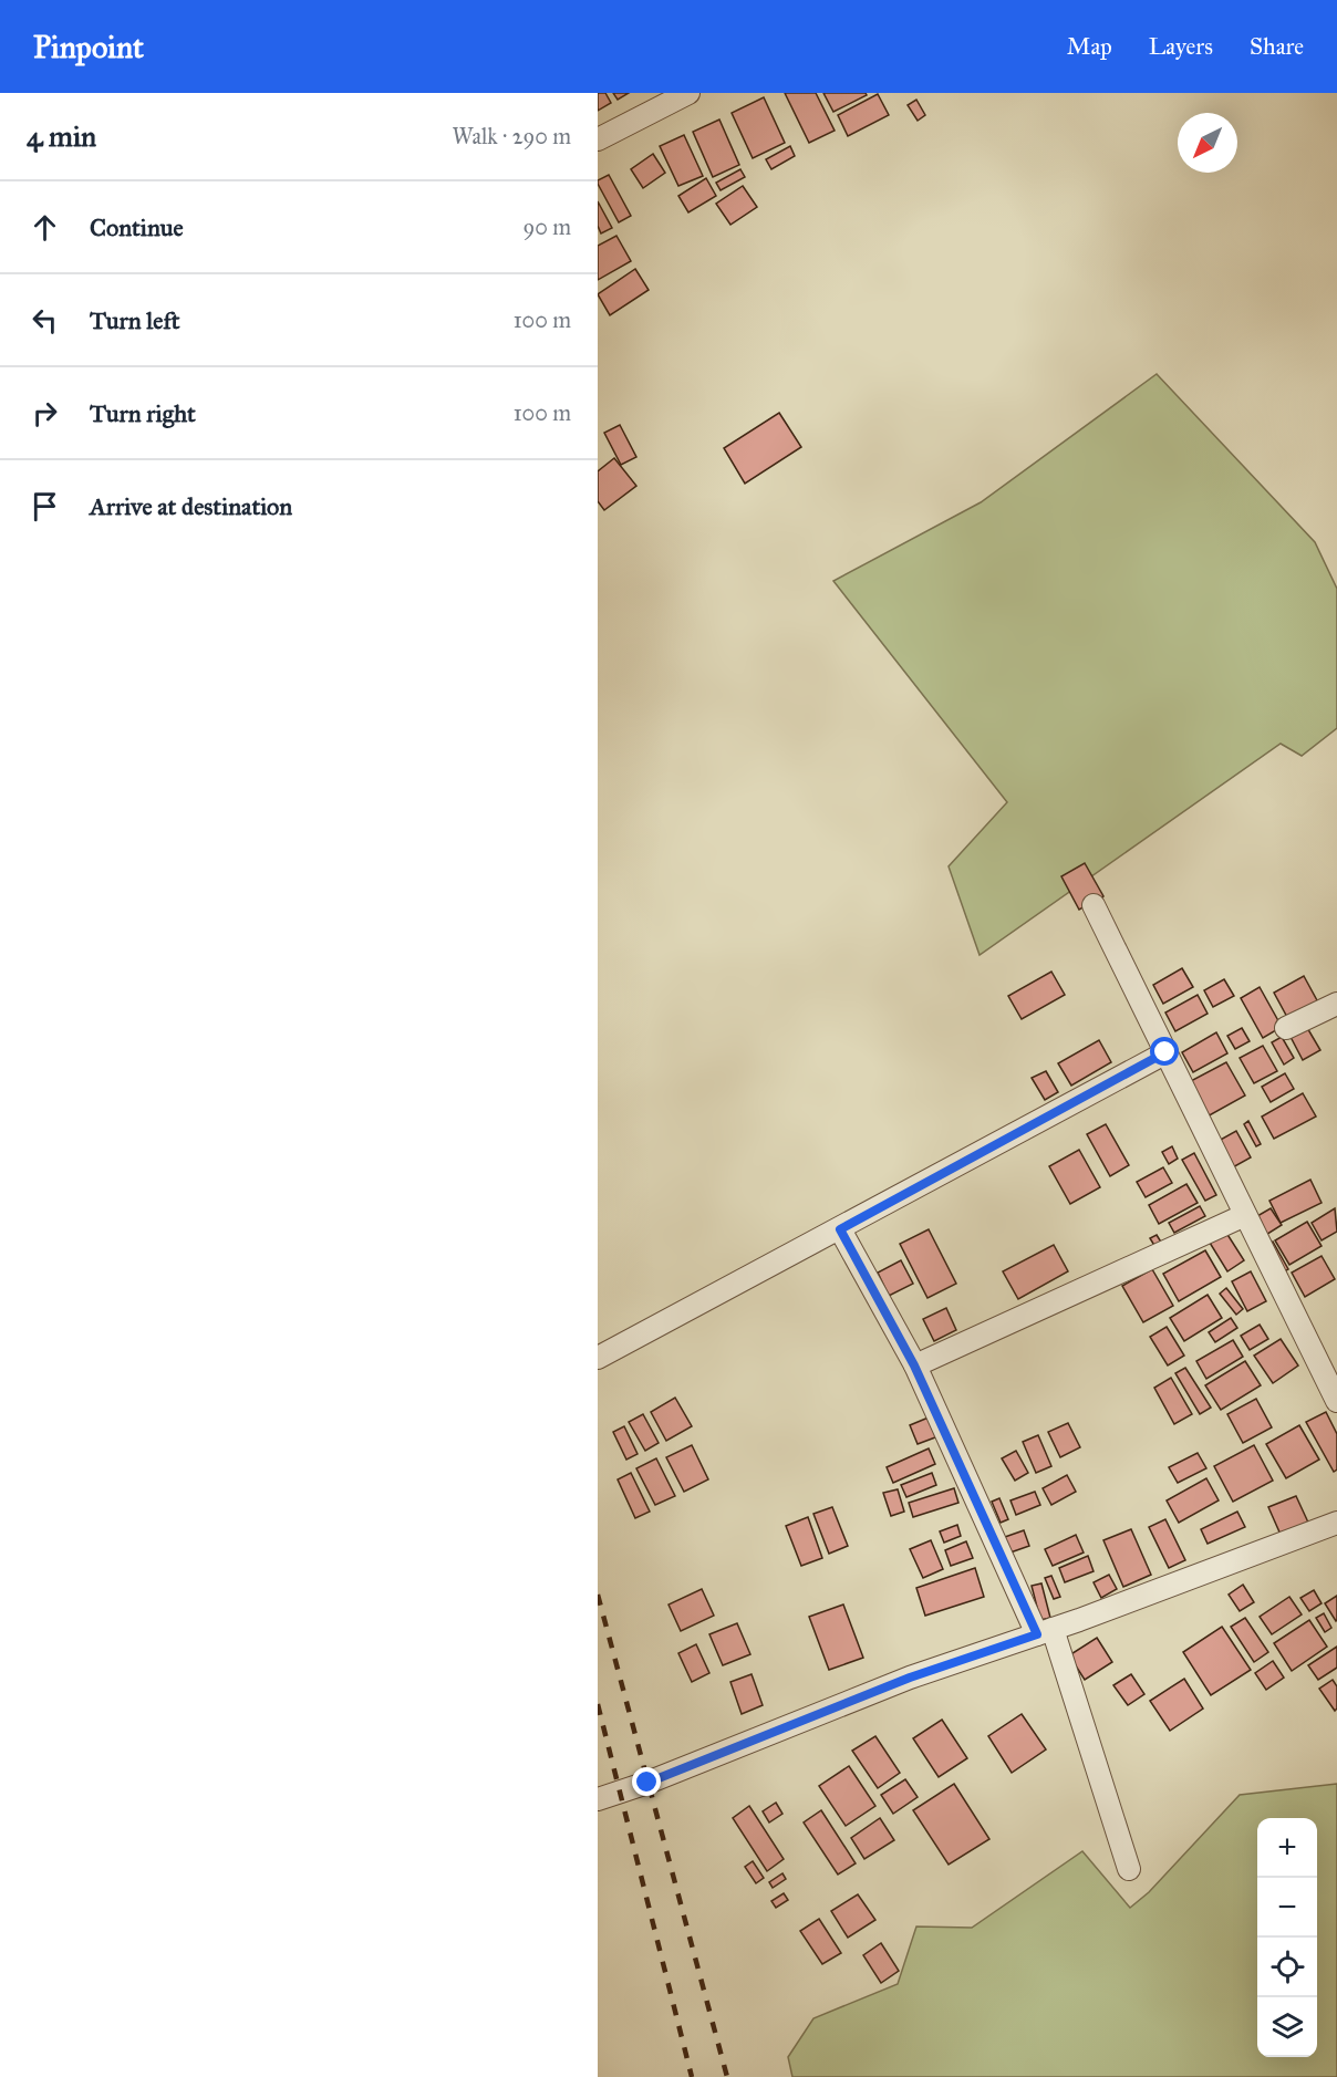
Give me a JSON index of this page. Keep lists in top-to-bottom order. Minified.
{"north":"bottom left","page":{"header":"Pinpoint","nav":["Map","Layers","Share"],"heading":["4 min","Walk · 290 m"],"list":[["Continue","90 m"],["Turn left","100 m"],["Turn right","100 m"],"Arrive at destination"],"map_buttons":["+","−"]}}
